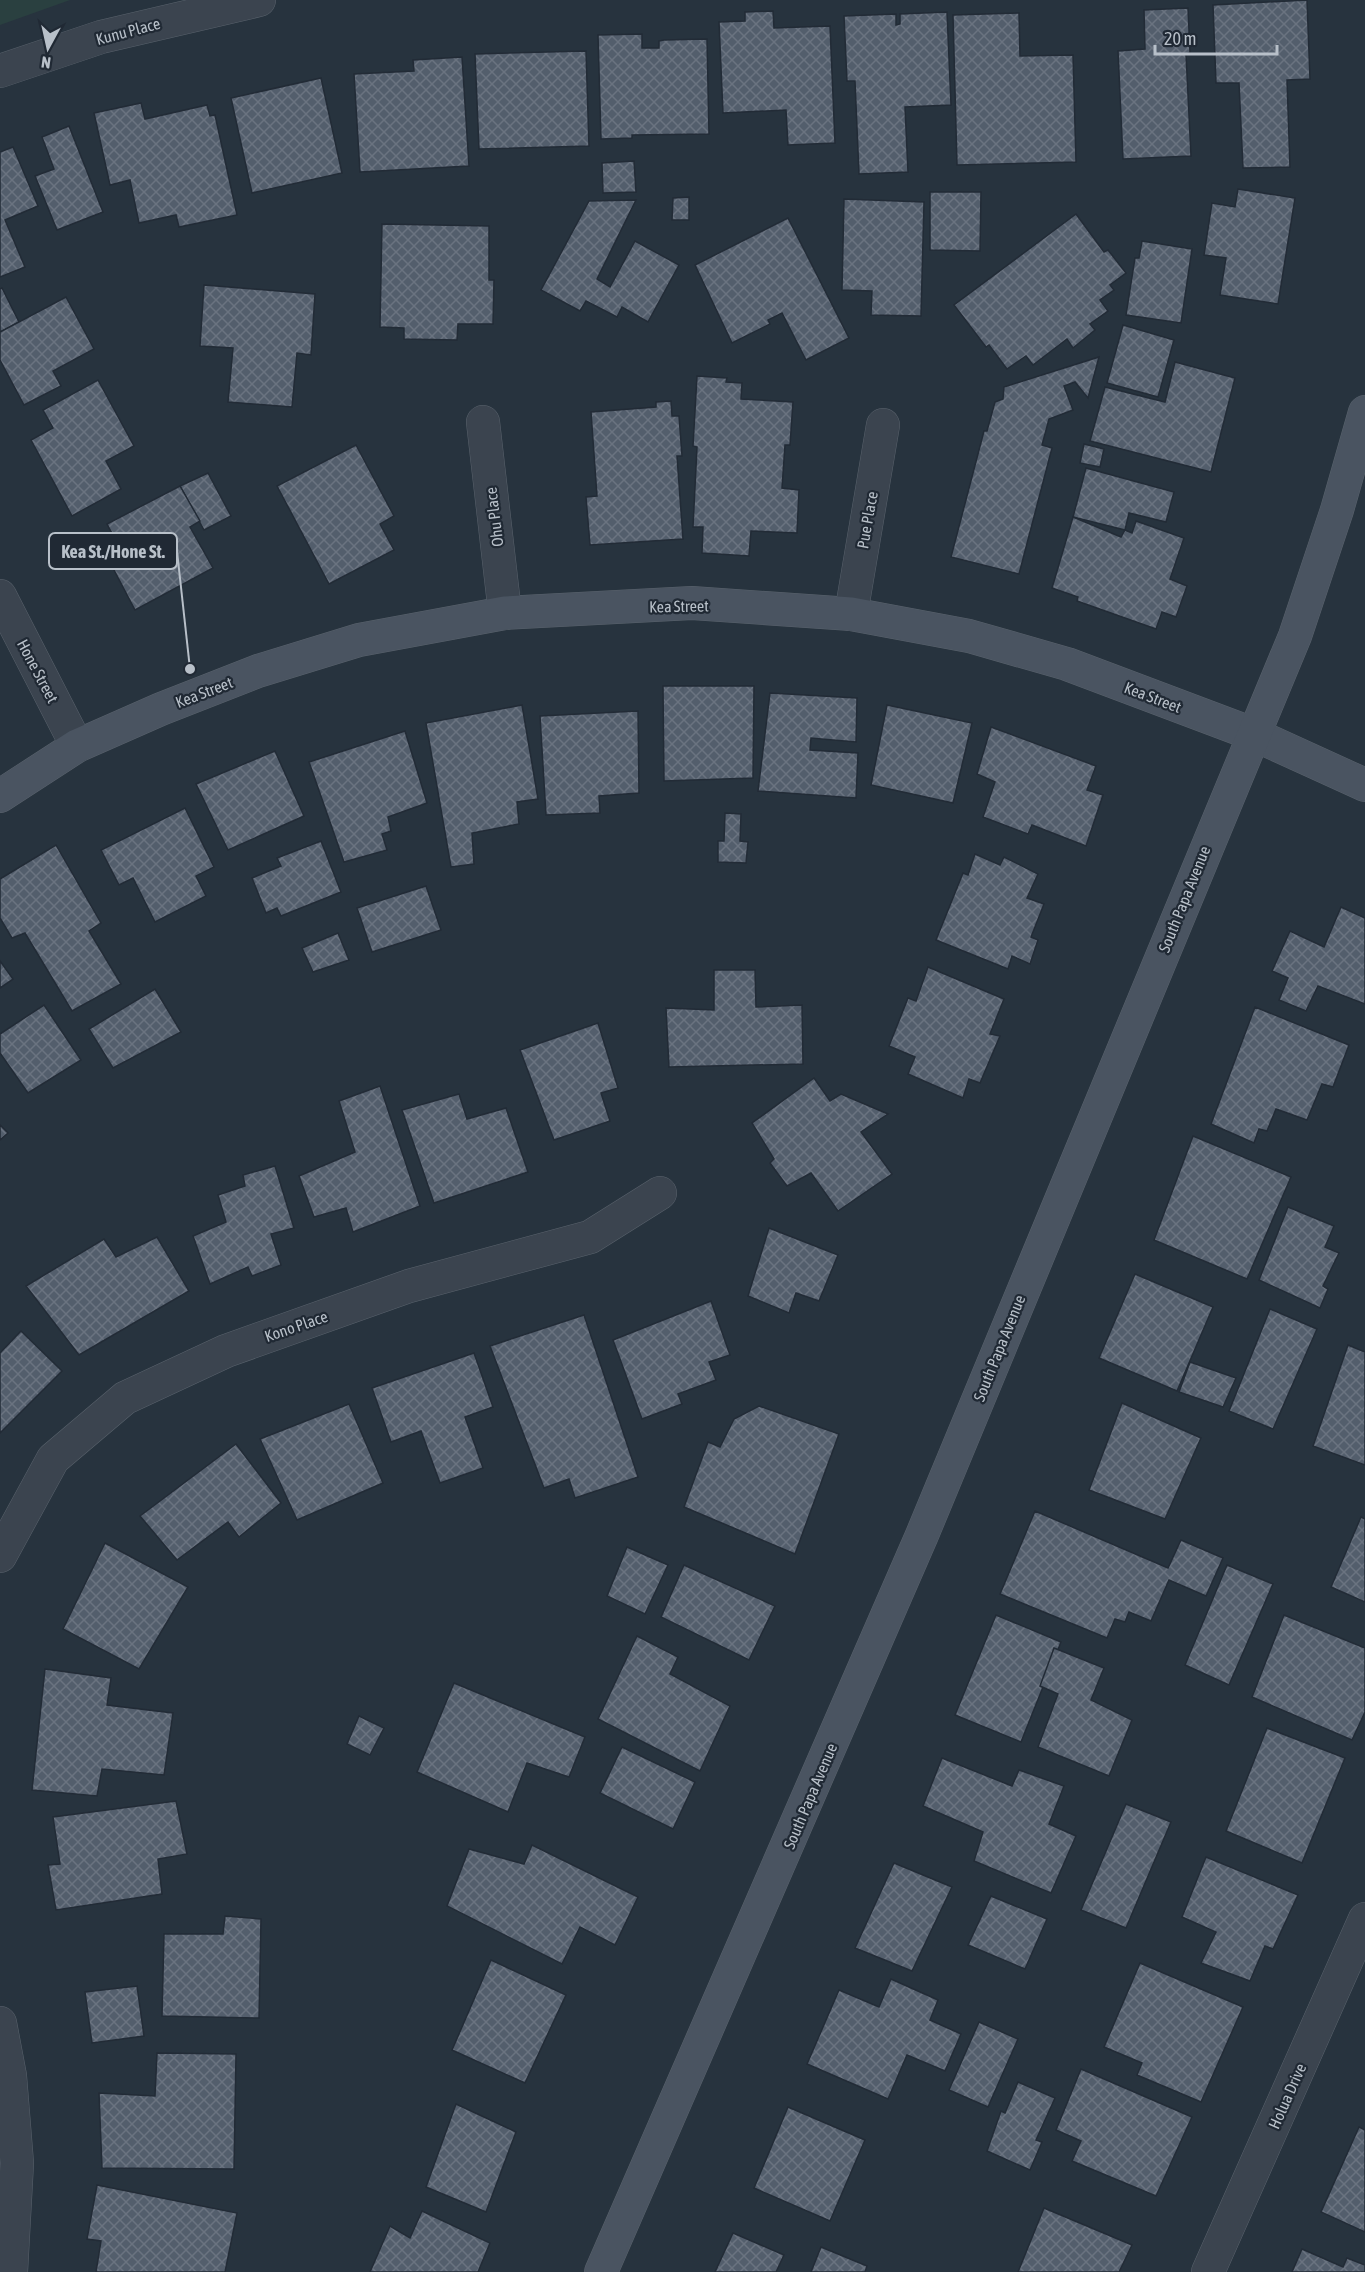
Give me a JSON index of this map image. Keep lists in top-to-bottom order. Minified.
{"streets":{"street":["Kunu Place","Ohu Place","Pue Place","Kea Street","Hone Street","South Papa Avenue","Kono Place","Holua Drive"]},"crossings":[["Ohu Place","Kea Street"],["Pue Place","Kea Street"],["Kea Street","Hone Street"],["Kea Street","South Papa Avenue"]],"places":["Kea St./Hone St."],"scale_bar":"20 m","north":"bottom"}
